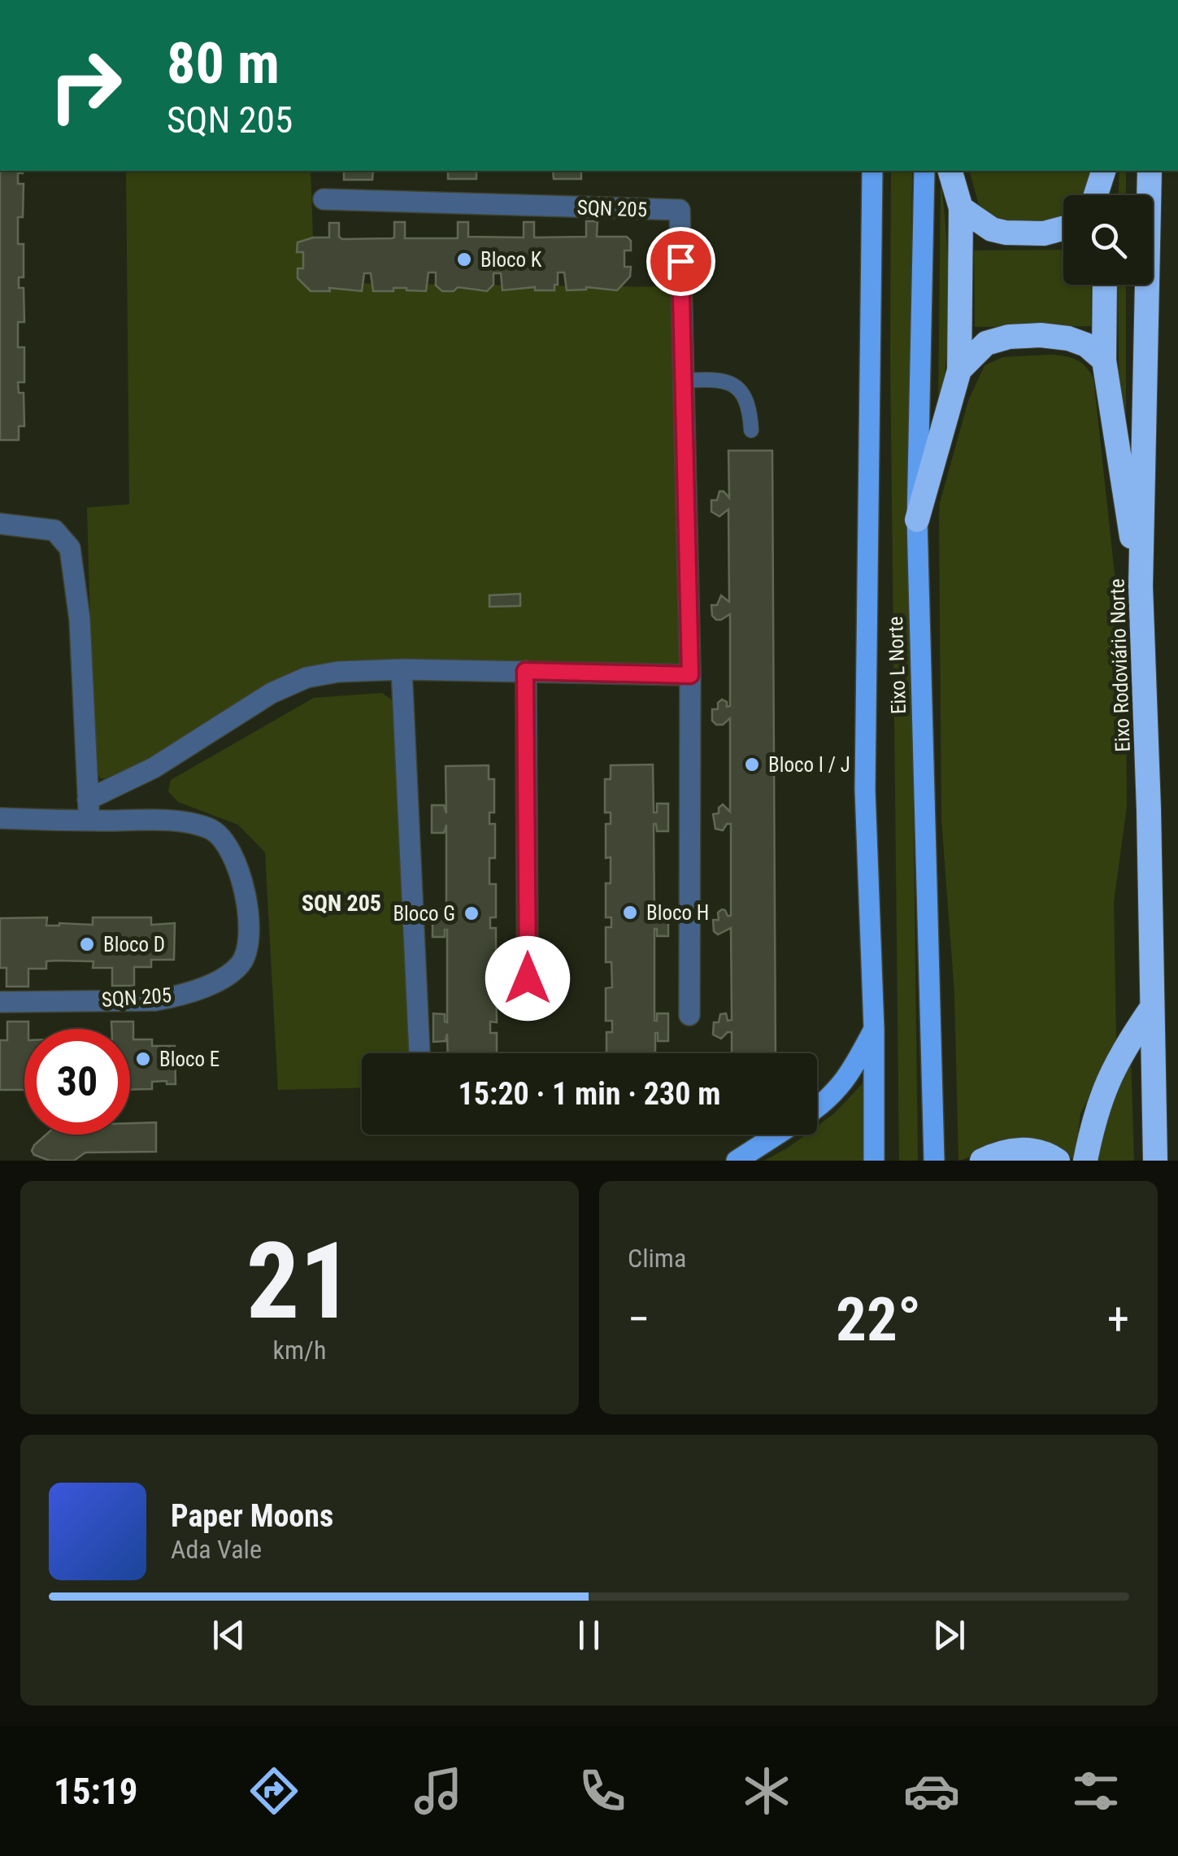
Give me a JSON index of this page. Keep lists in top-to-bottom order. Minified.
{"streets":{"highway":["Eixo Rodoviário Norte"],"main road":["Eixo L Norte"],"street":["SQN 205"]},"districts":["SQN 205"],"places":["Bloco K","Bloco I / J","Bloco H","Bloco G","Bloco D","Bloco E"],"page":{"turn":["80 m","SQN 205"],"limit":"30","trip":"15:20 · 1 min · 230 m","tile":[["21","km/h"],"Clima"],"heat":["−","22°","+"],"song":["Paper Moons","Ada Vale"],"tabs":"15:19"}}
